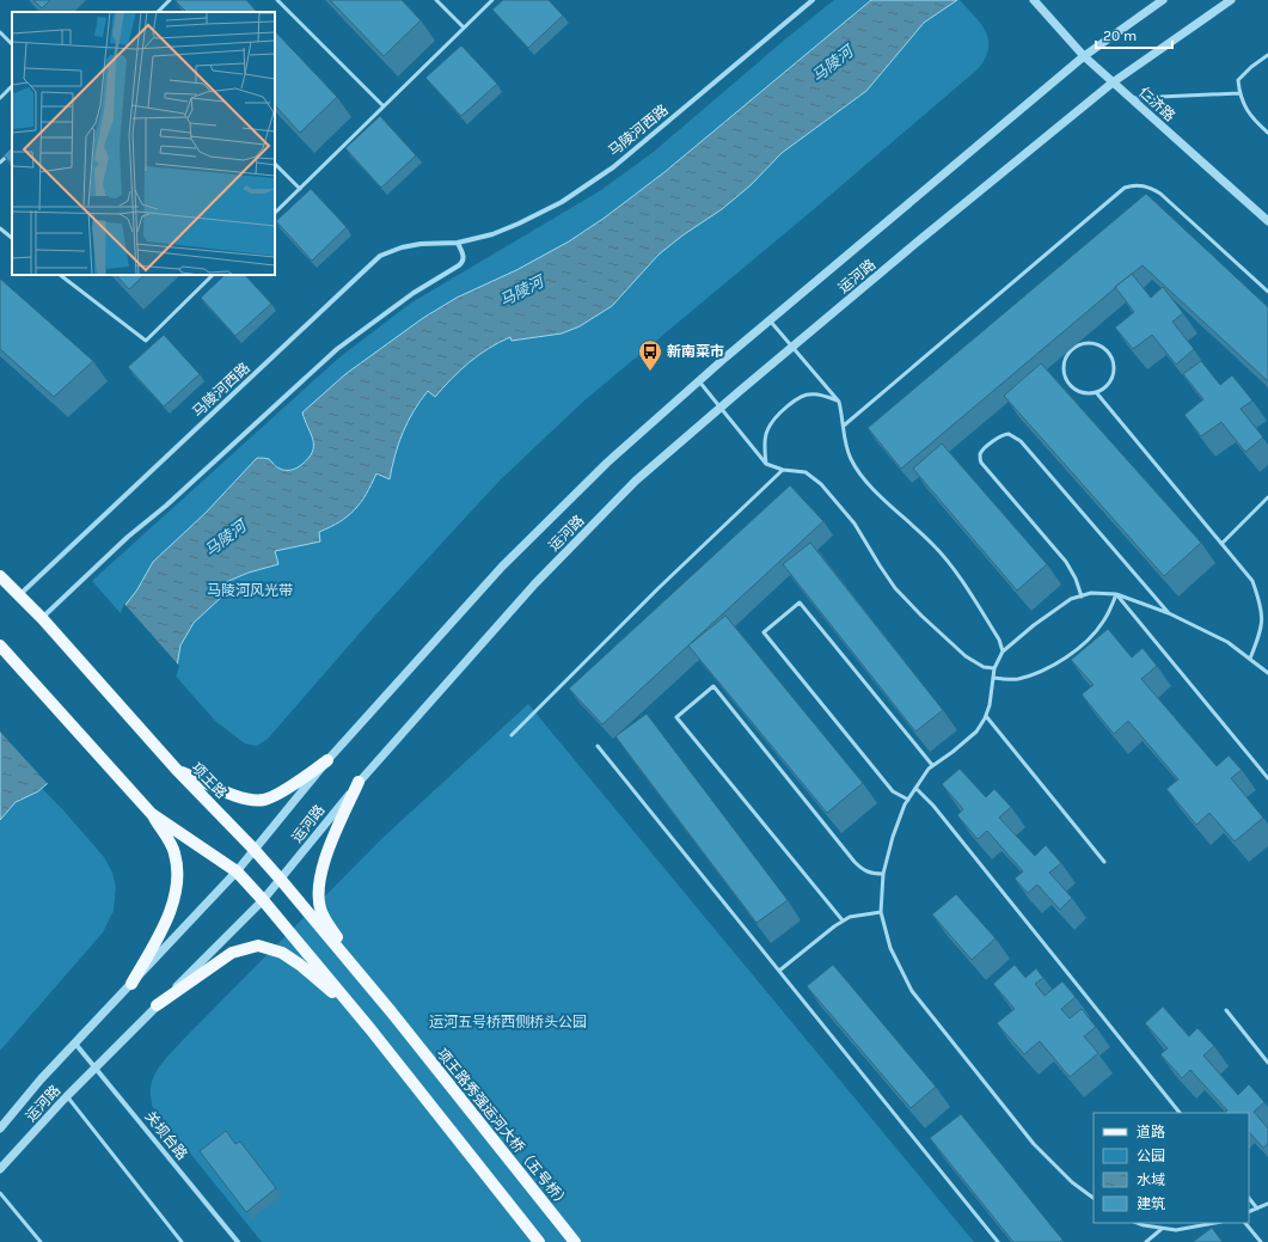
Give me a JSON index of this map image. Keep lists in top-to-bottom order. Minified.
{"streets":{"main road":["项王路","项王路秀强运河大桥（五号桥）"],"street":["仁济路","马陵河西路","运河路","关坝台路"]},"crossings":[["仁济路","运河路"],["马陵河西路","项王路"],["运河路","项王路"],["运河路","关坝台路"],["项王路","项王路秀强运河大桥（五号桥）"]],"water":["马陵河"],"parks":["马陵河风光带","运河五号桥西侧桥头公园"],"places":{"bus stop":["新南菜市"]},"legend":["道路","公园","水域","建筑"],"scale_bar":"20 m"}
